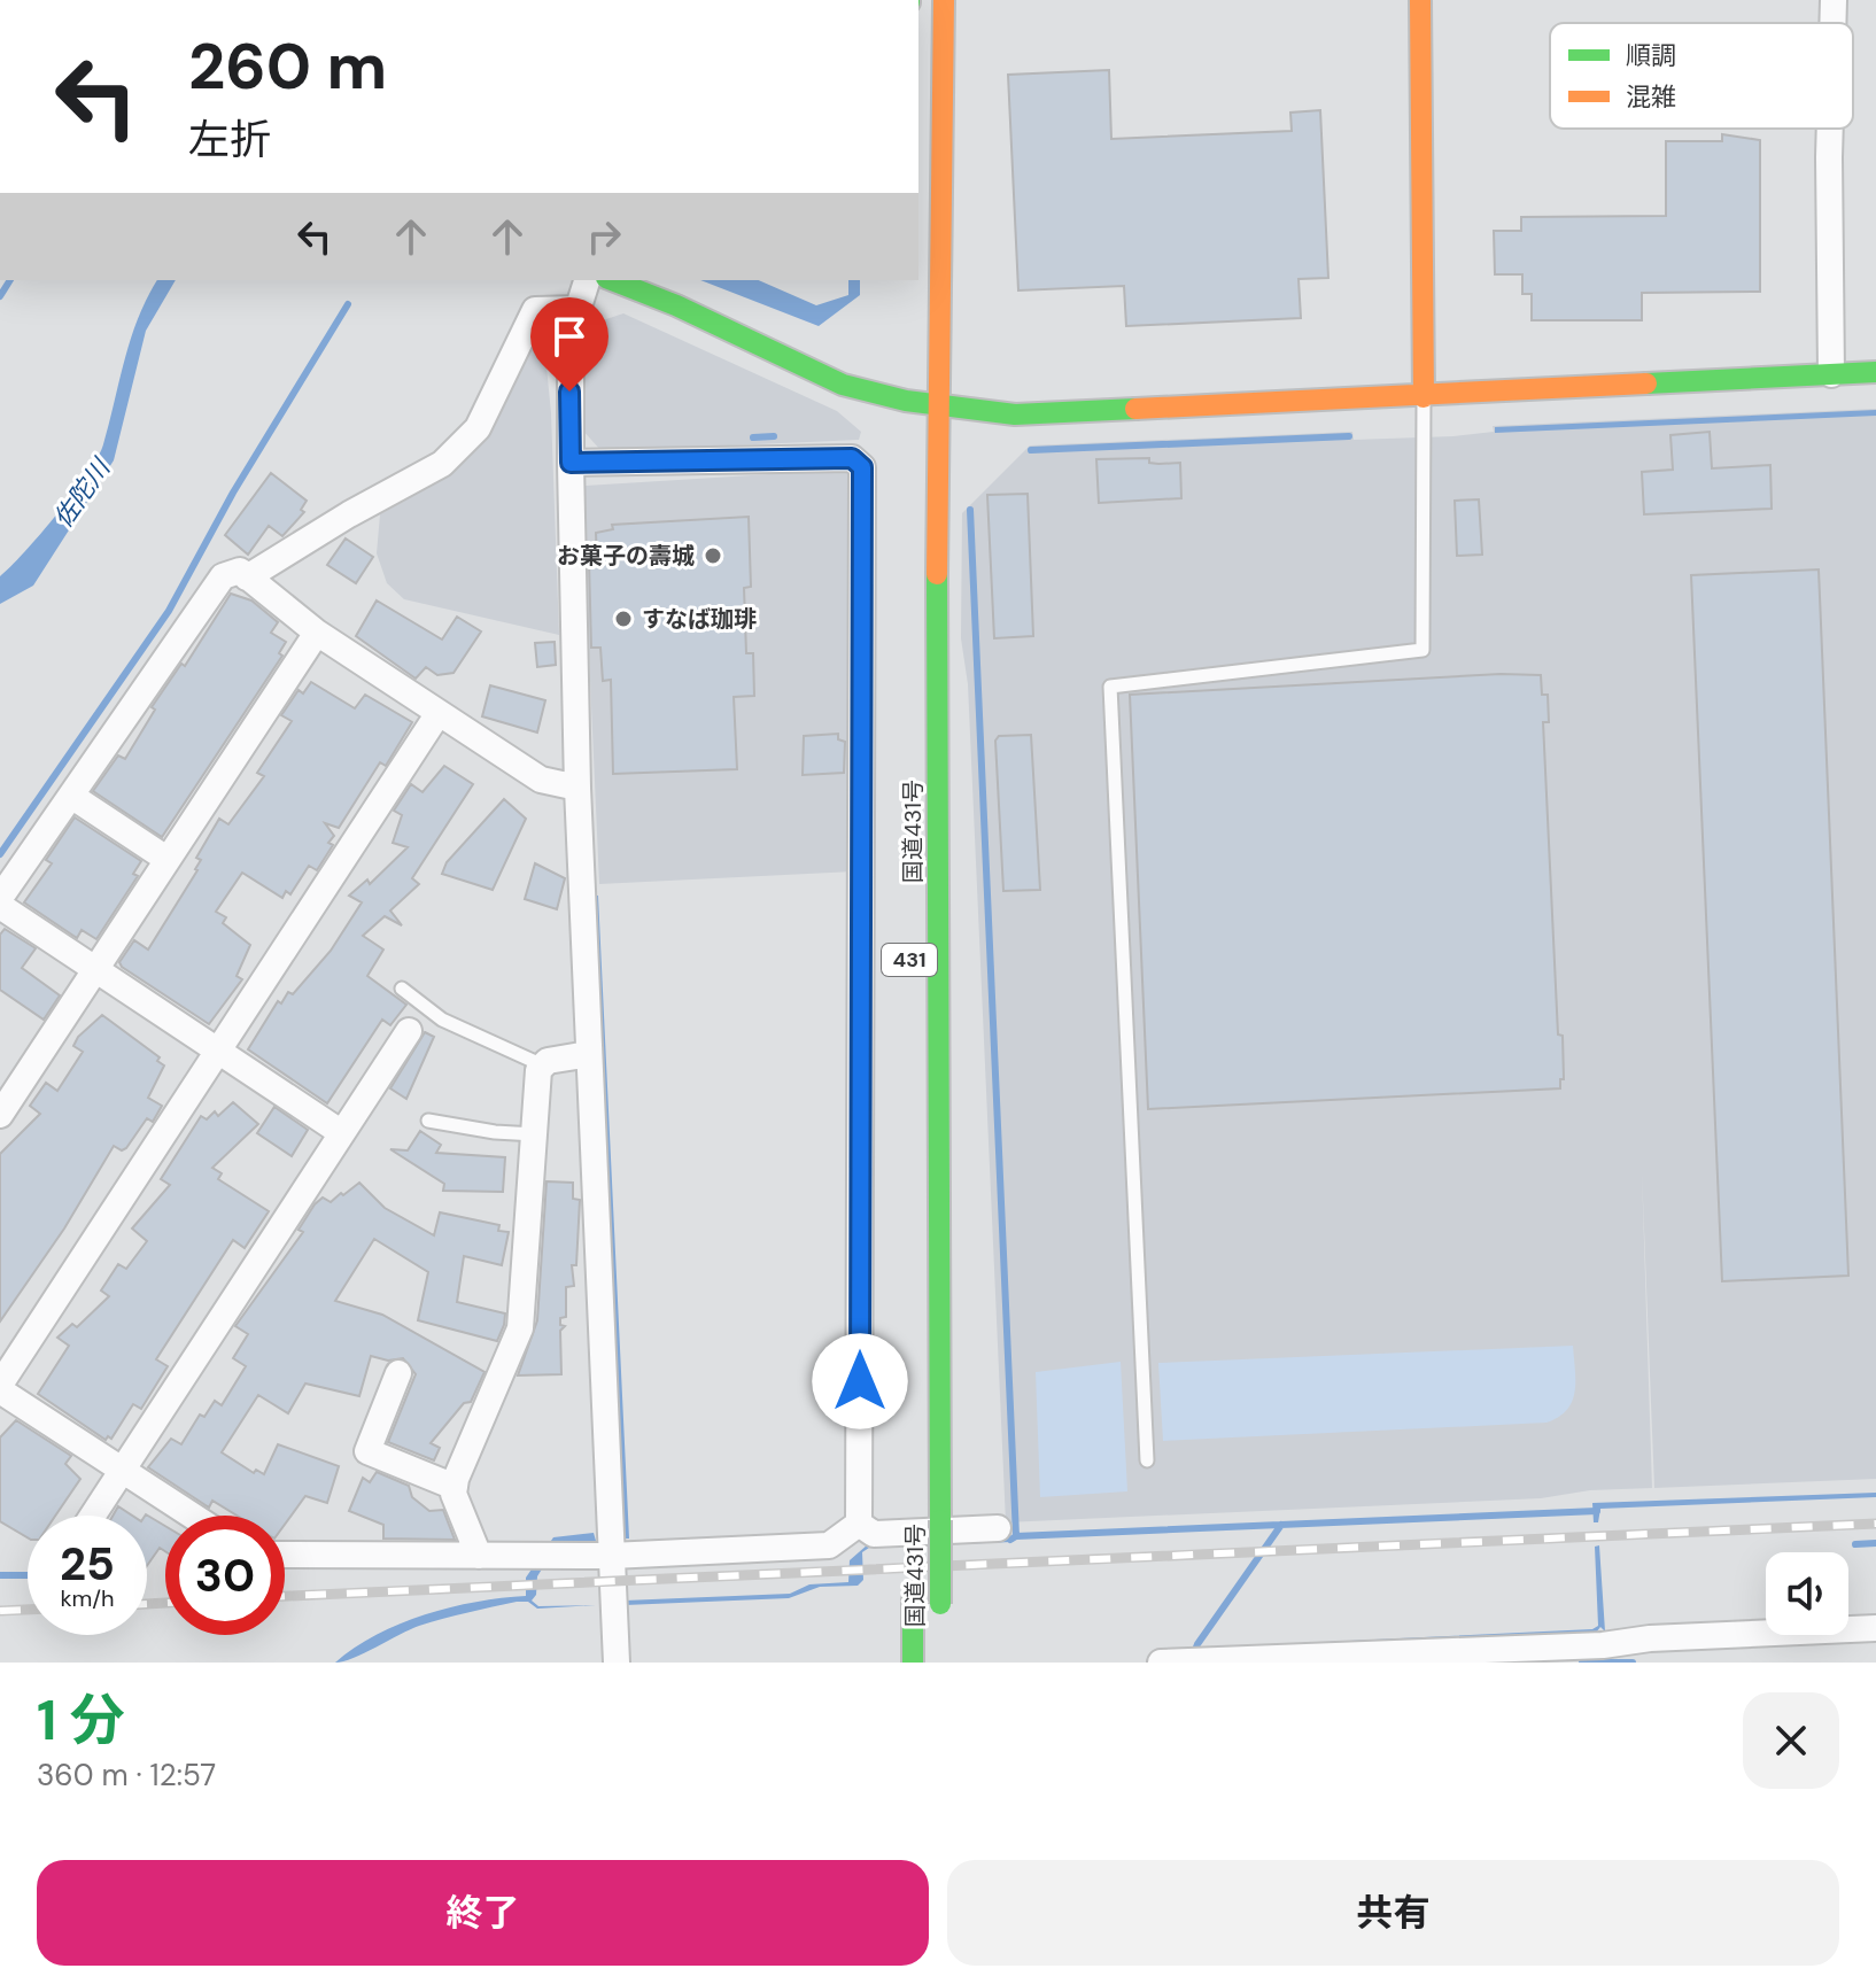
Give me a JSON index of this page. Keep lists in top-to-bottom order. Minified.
{"streets":{"main road":["国道431号","431"]},"water":["佐陀川"],"places":["お菓子の壽城","すなば珈琲"],"legend":["順調","混雑"],"page":{"turn":["260 m","左折"],"speed":"25 km/h","limit":"30","heading":["1 分","360 m · 12:57"],"buttons":["終了","共有"]}}
